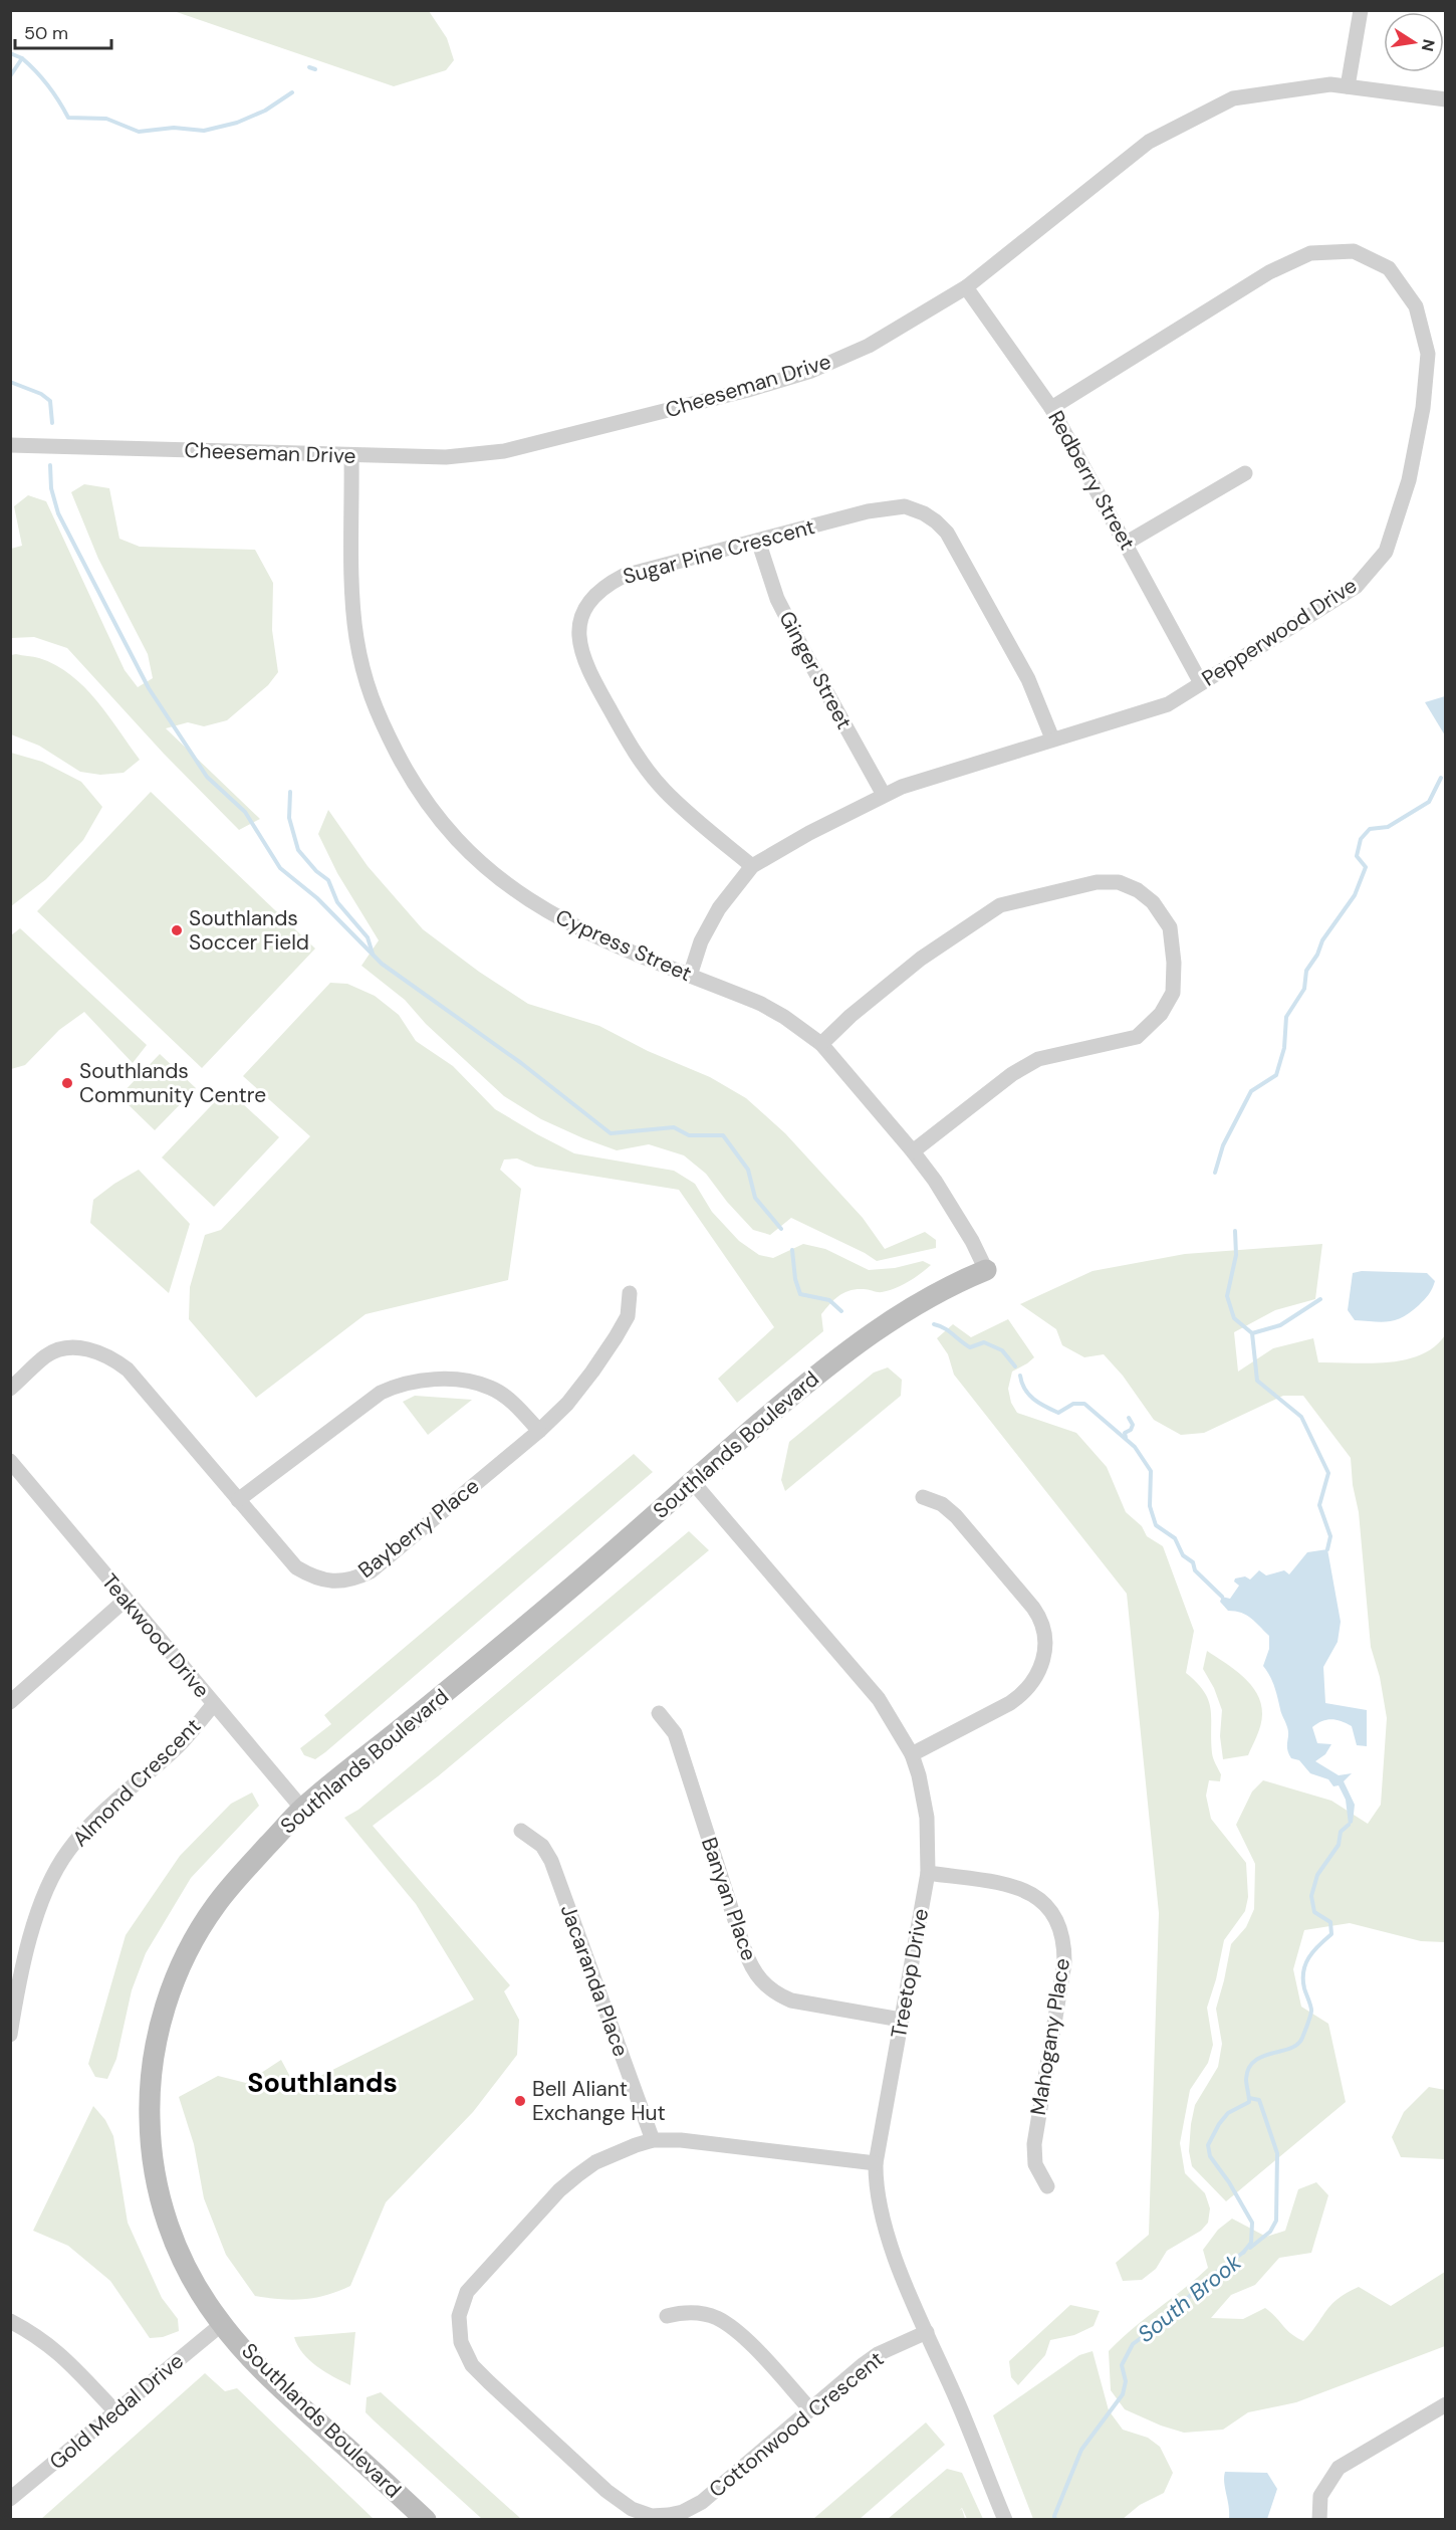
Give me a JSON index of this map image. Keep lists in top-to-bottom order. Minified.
{"streets":{"main road":["Southlands Boulevard"],"street":["Cheeseman Drive","Redberry Street","Sugar Pine Crescent","Pepperwood Drive","Ginger Street","Cypress Street","Bayberry Place","Teakwood Drive","Almond Crescent","Banyan Place","Treetop Drive","Jacaranda Place","Mahogany Place","Gold Medal Drive","Cottonwood Crescent"]},"crossings":[["Cheeseman Drive","Redberry Street"],["Cheeseman Drive","Cypress Street"],["Redberry Street","Pepperwood Drive"],["Sugar Pine Crescent","Pepperwood Drive"],["Sugar Pine Crescent","Ginger Street"],["Pepperwood Drive","Ginger Street"],["Pepperwood Drive","Cypress Street"],["Cypress Street","Southlands Boulevard"],["Southlands Boulevard","Teakwood Drive"],["Southlands Boulevard","Treetop Drive"],["Southlands Boulevard","Gold Medal Drive"],["Teakwood Drive","Almond Crescent"],["Banyan Place","Treetop Drive"],["Treetop Drive","Mahogany Place"],["Treetop Drive","Cottonwood Crescent"],["Jacaranda Place","Cottonwood Crescent"]],"districts":["Southlands"],"water":["South Brook"],"places":["Southlands Soccer Field","Southlands Community Centre","Bell Aliant Exchange Hut"],"scale_bar":"50 m","north":"right"}
